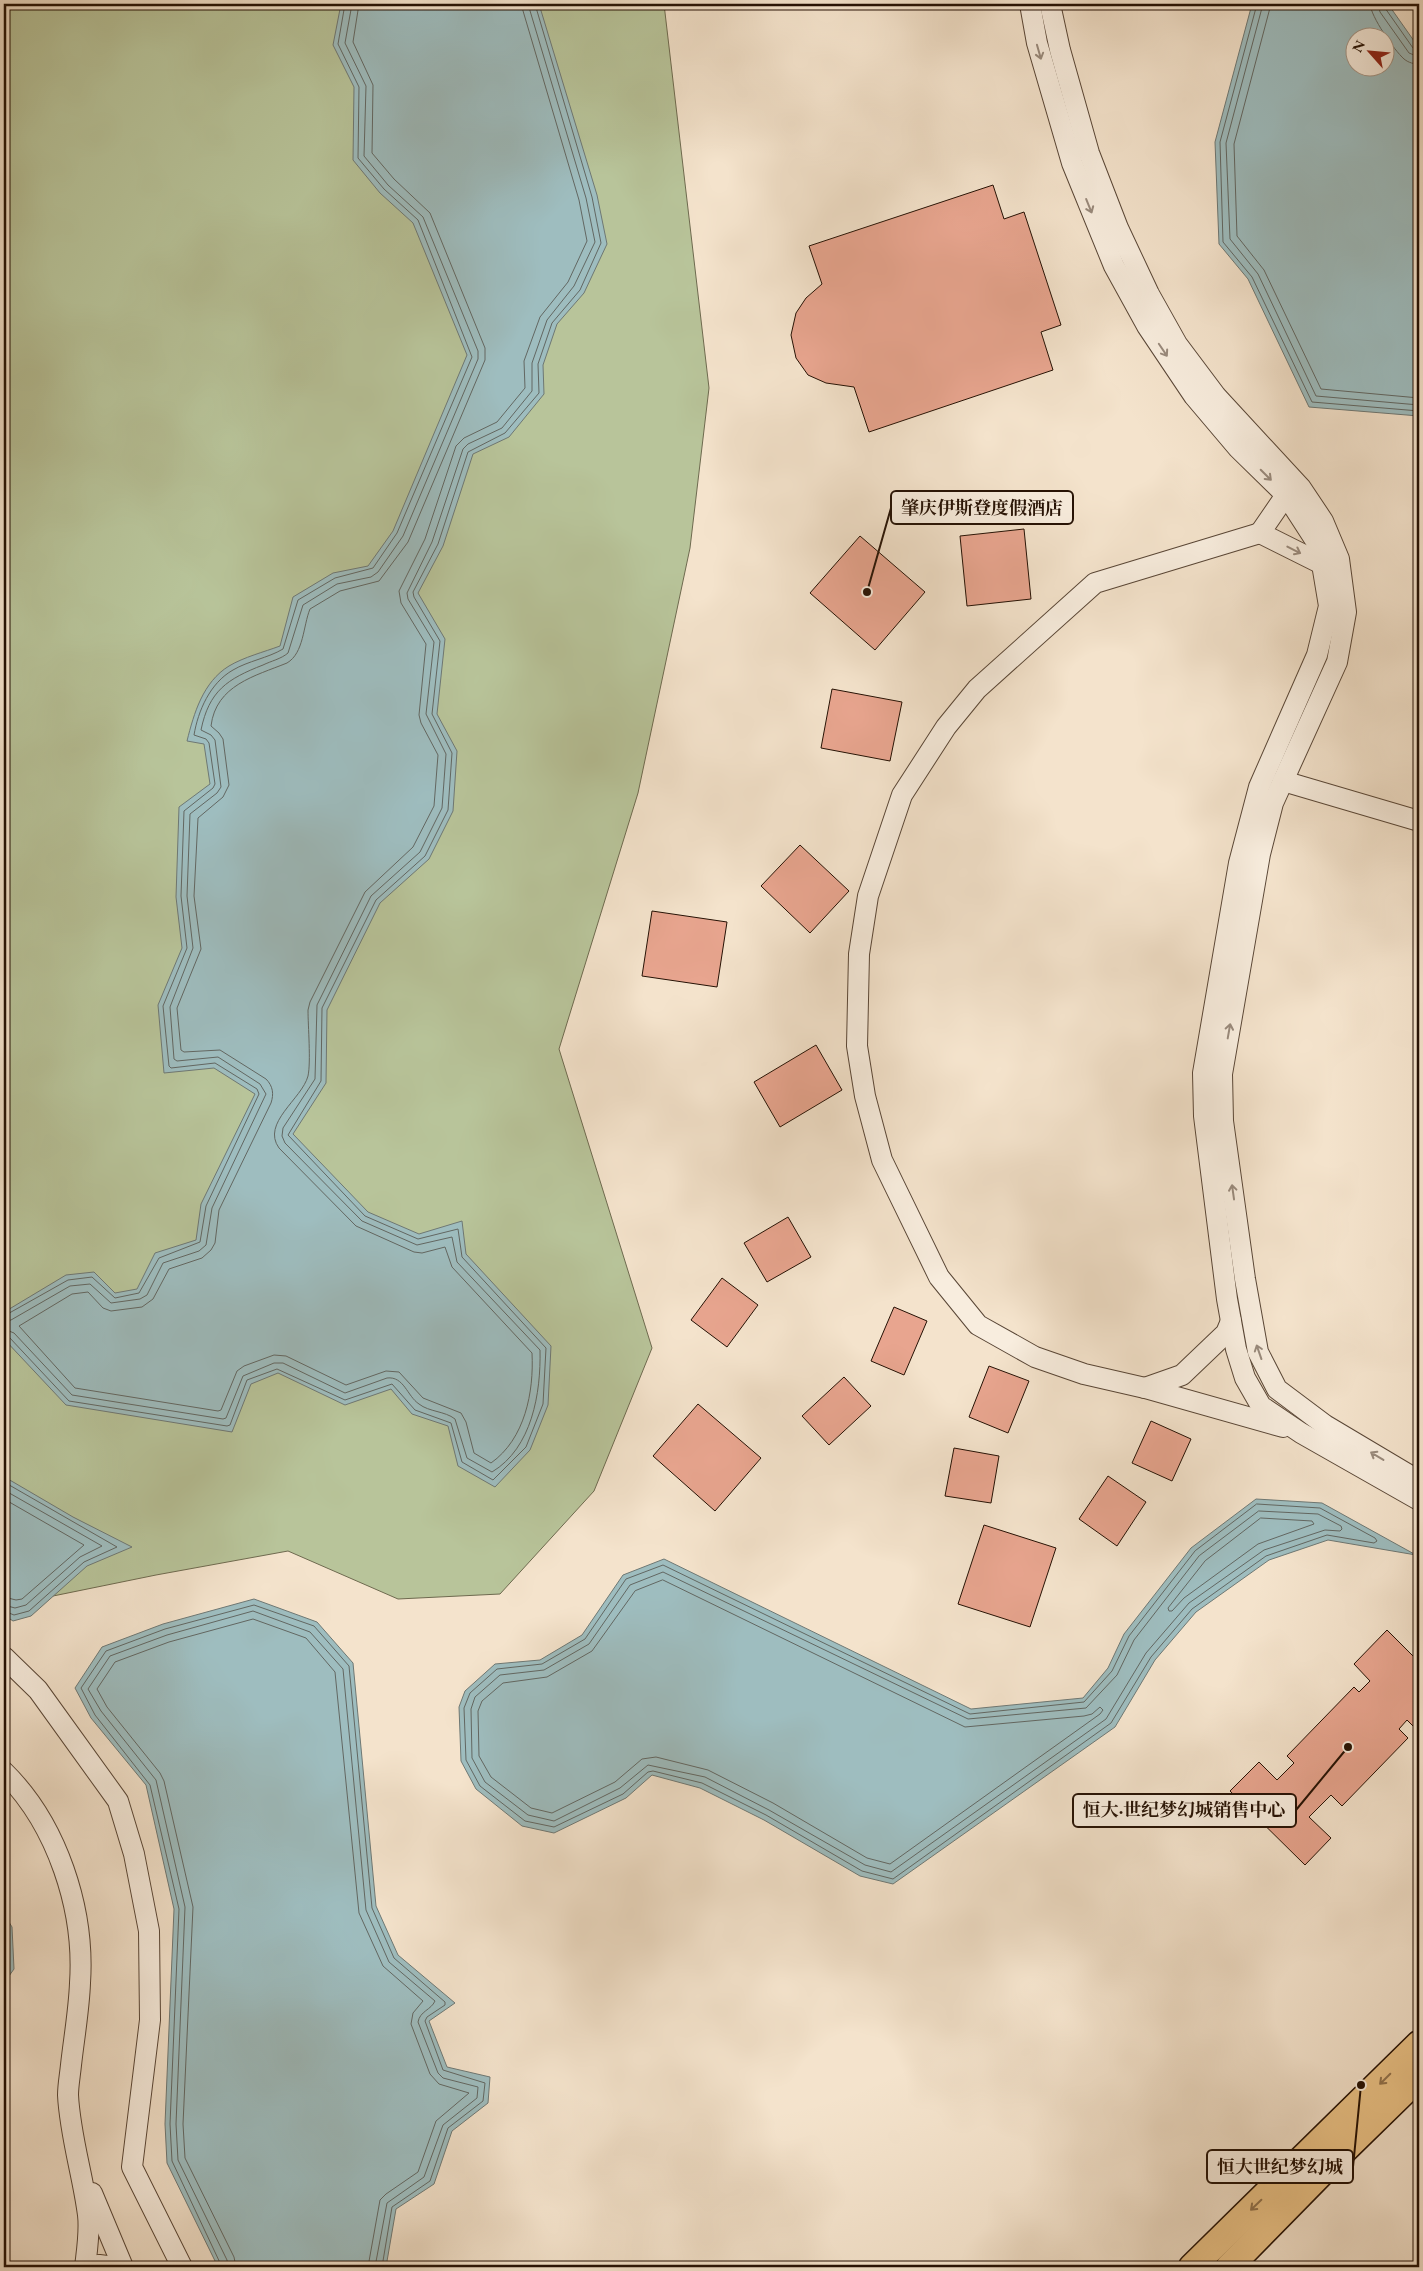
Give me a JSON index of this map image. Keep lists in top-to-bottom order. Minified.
{"places":["肇庆伊斯登度假酒店","恒大·世纪梦幻城销售中心","恒大世纪梦幻城"],"north":"top left"}
